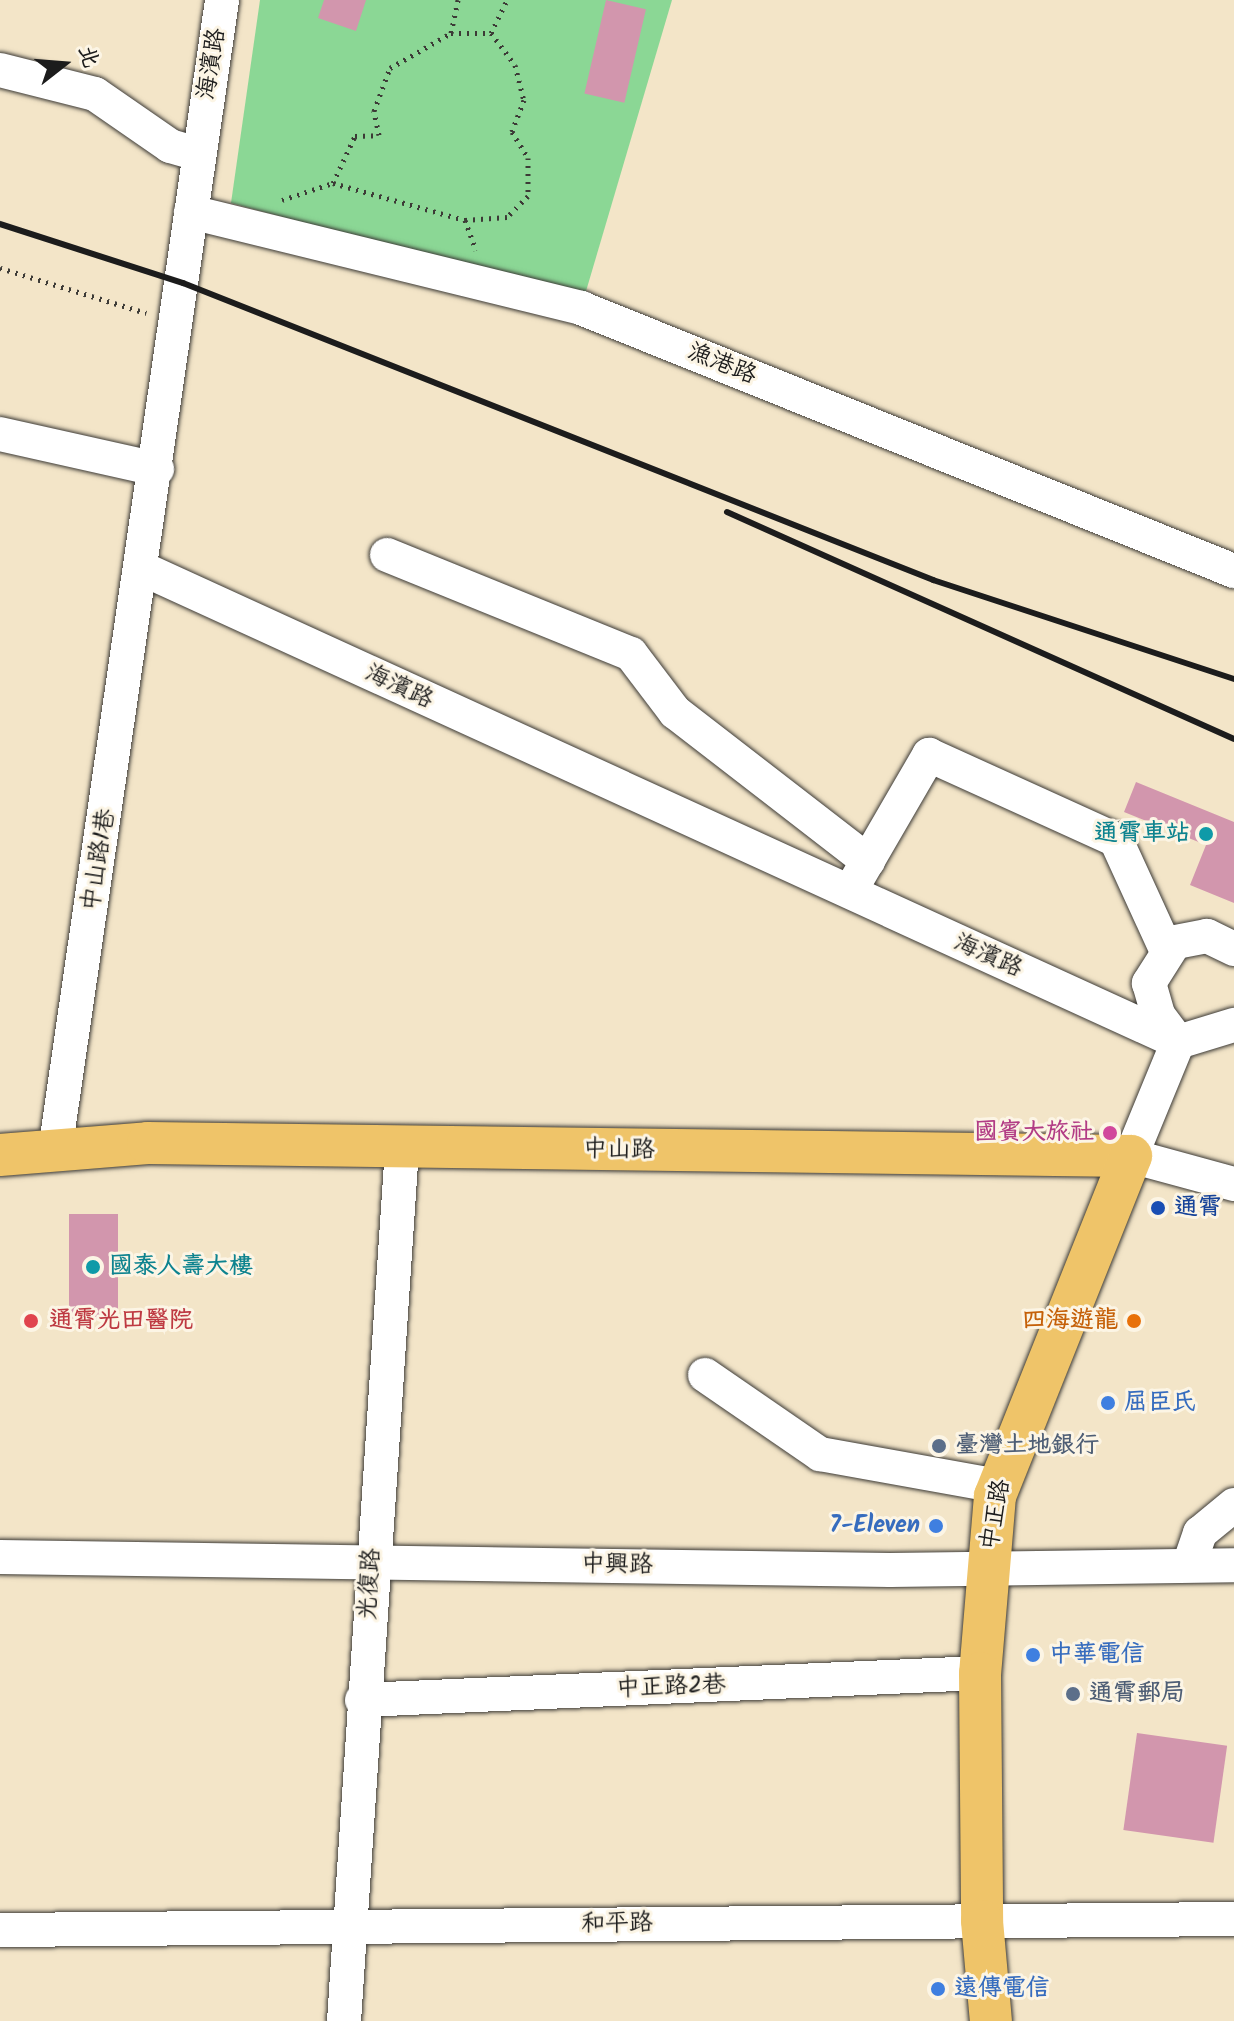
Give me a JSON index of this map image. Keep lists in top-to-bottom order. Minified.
{"streets":{"main road":["中山路","中正路"],"street":["海濱路","漁港路","中山路1巷","中興路","光復路","中正路2巷","和平路"]},"crossings":[["海濱路","漁港路"],["海濱路","中山路1巷"],["海濱路","中正路"],["中山路1巷","中山路"],["中山路","中正路"],["中山路","光復路"],["中正路","中興路"],["中正路","中正路2巷"],["中正路","和平路"],["中興路","光復路"],["光復路","中正路2巷"],["光復路","和平路"]],"places":["通霄車站","國賓大旅社","通霄","國泰人壽大樓","通霄光田醫院","四海遊龍","屈臣氏","臺灣土地銀行","7-Eleven","中華電信","通霄郵局","遠傳電信"],"north":"right"}
